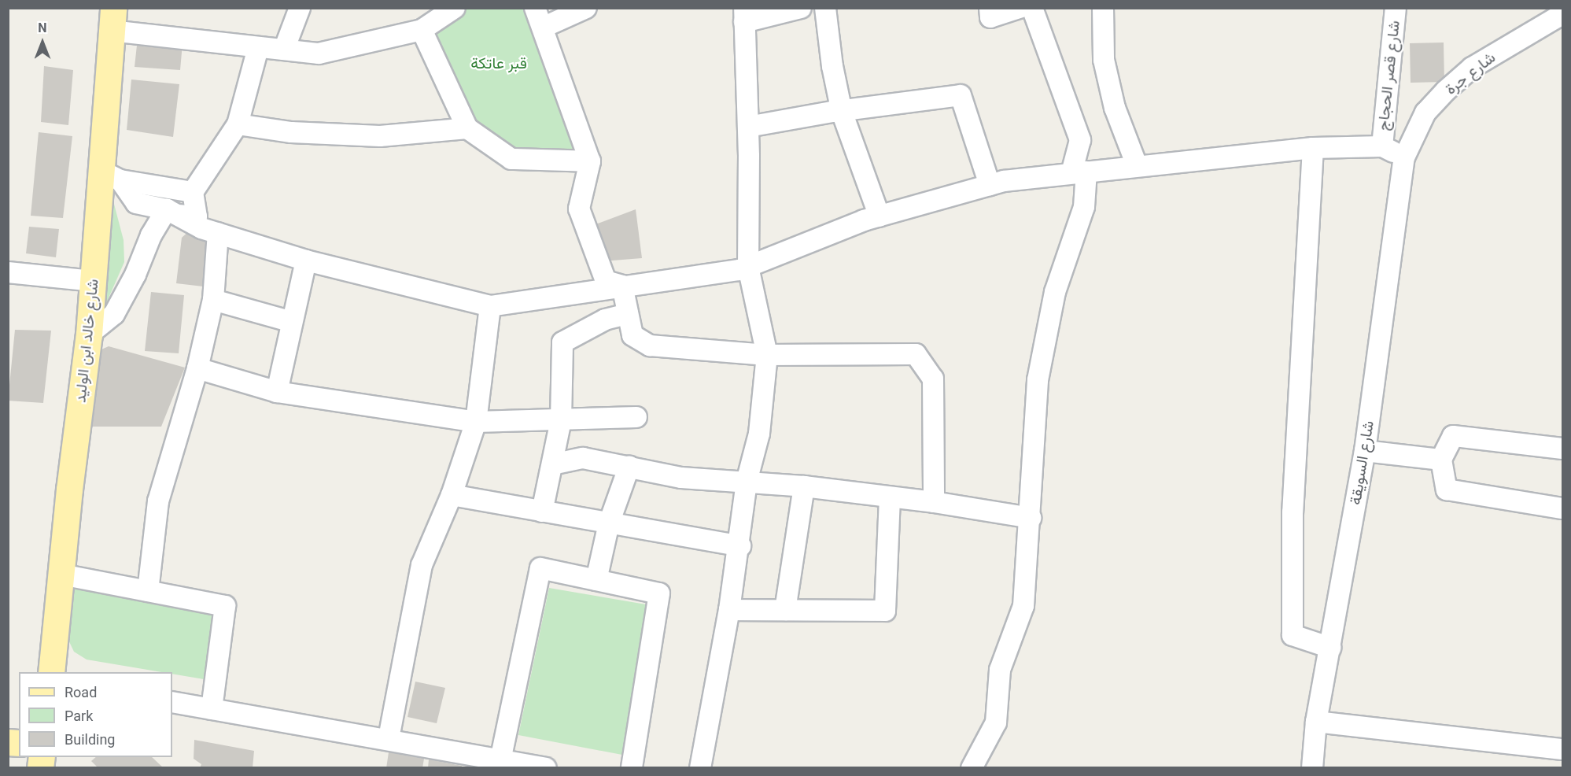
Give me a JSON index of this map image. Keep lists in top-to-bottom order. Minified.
{"streets":{"main road":["شارع خالد ابن الوليد"],"street":["شارع جرة","شارع قصر الحجاج","شارع السويقة"]},"crossings":[["شارع جرة","شارع قصر الحجاج"],["شارع جرة","شارع السويقة"],["شارع قصر الحجاج","شارع السويقة"]],"parks":["قبر عاتكة"],"legend":["Road","Park","Building"],"north":"top"}
